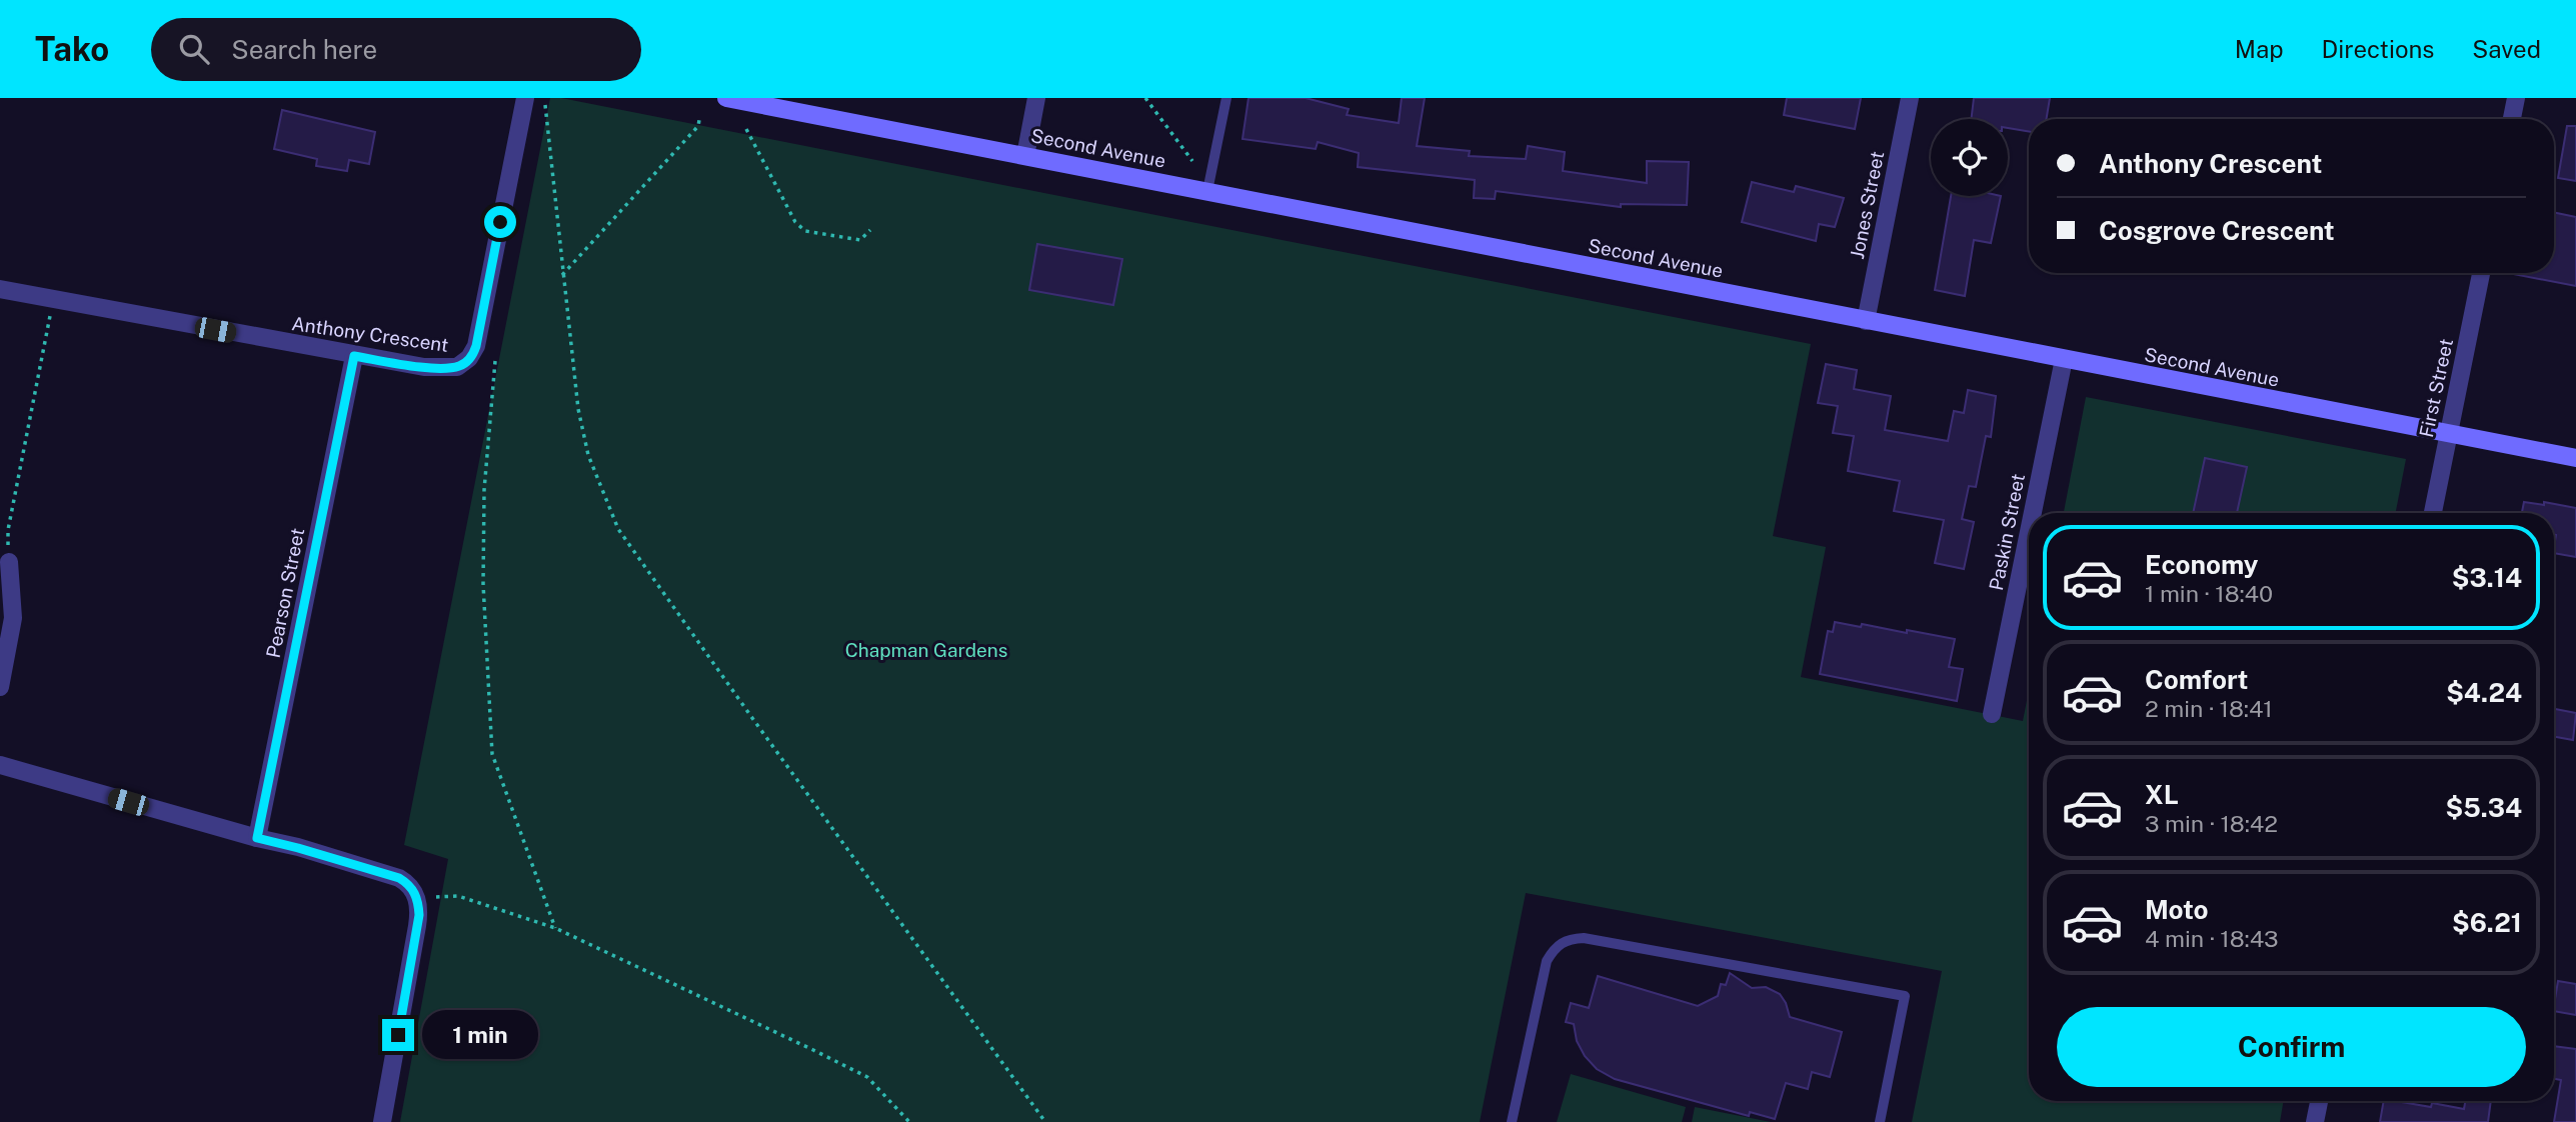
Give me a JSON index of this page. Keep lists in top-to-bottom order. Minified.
{"streets":{"street":["Second Avenue","Jones Street","Anthony Crescent","First Street","Paskin Street","Pearson Street"]},"crossings":[["Second Avenue","Jones Street"],["Second Avenue","First Street"],["Second Avenue","Paskin Street"],["Anthony Crescent","Pearson Street"]],"parks":["Chapman Gardens"],"page":{"header":"Tako","search":"Search here","nav":["Map","Directions","Saved"],"banner":["Anthony Crescent","Cosgrove Crescent"],"list":[{"name":"Economy","note":"1 min · 18:40","value":"$3.14"},{"name":"Comfort","note":"2 min · 18:41","value":"$4.24"},{"name":"XL","note":"3 min · 18:42","value":"$5.34"},{"name":"Moto","note":"4 min · 18:43","value":"$6.21"}],"buttons":"Confirm","bubble":"1 min"}}
